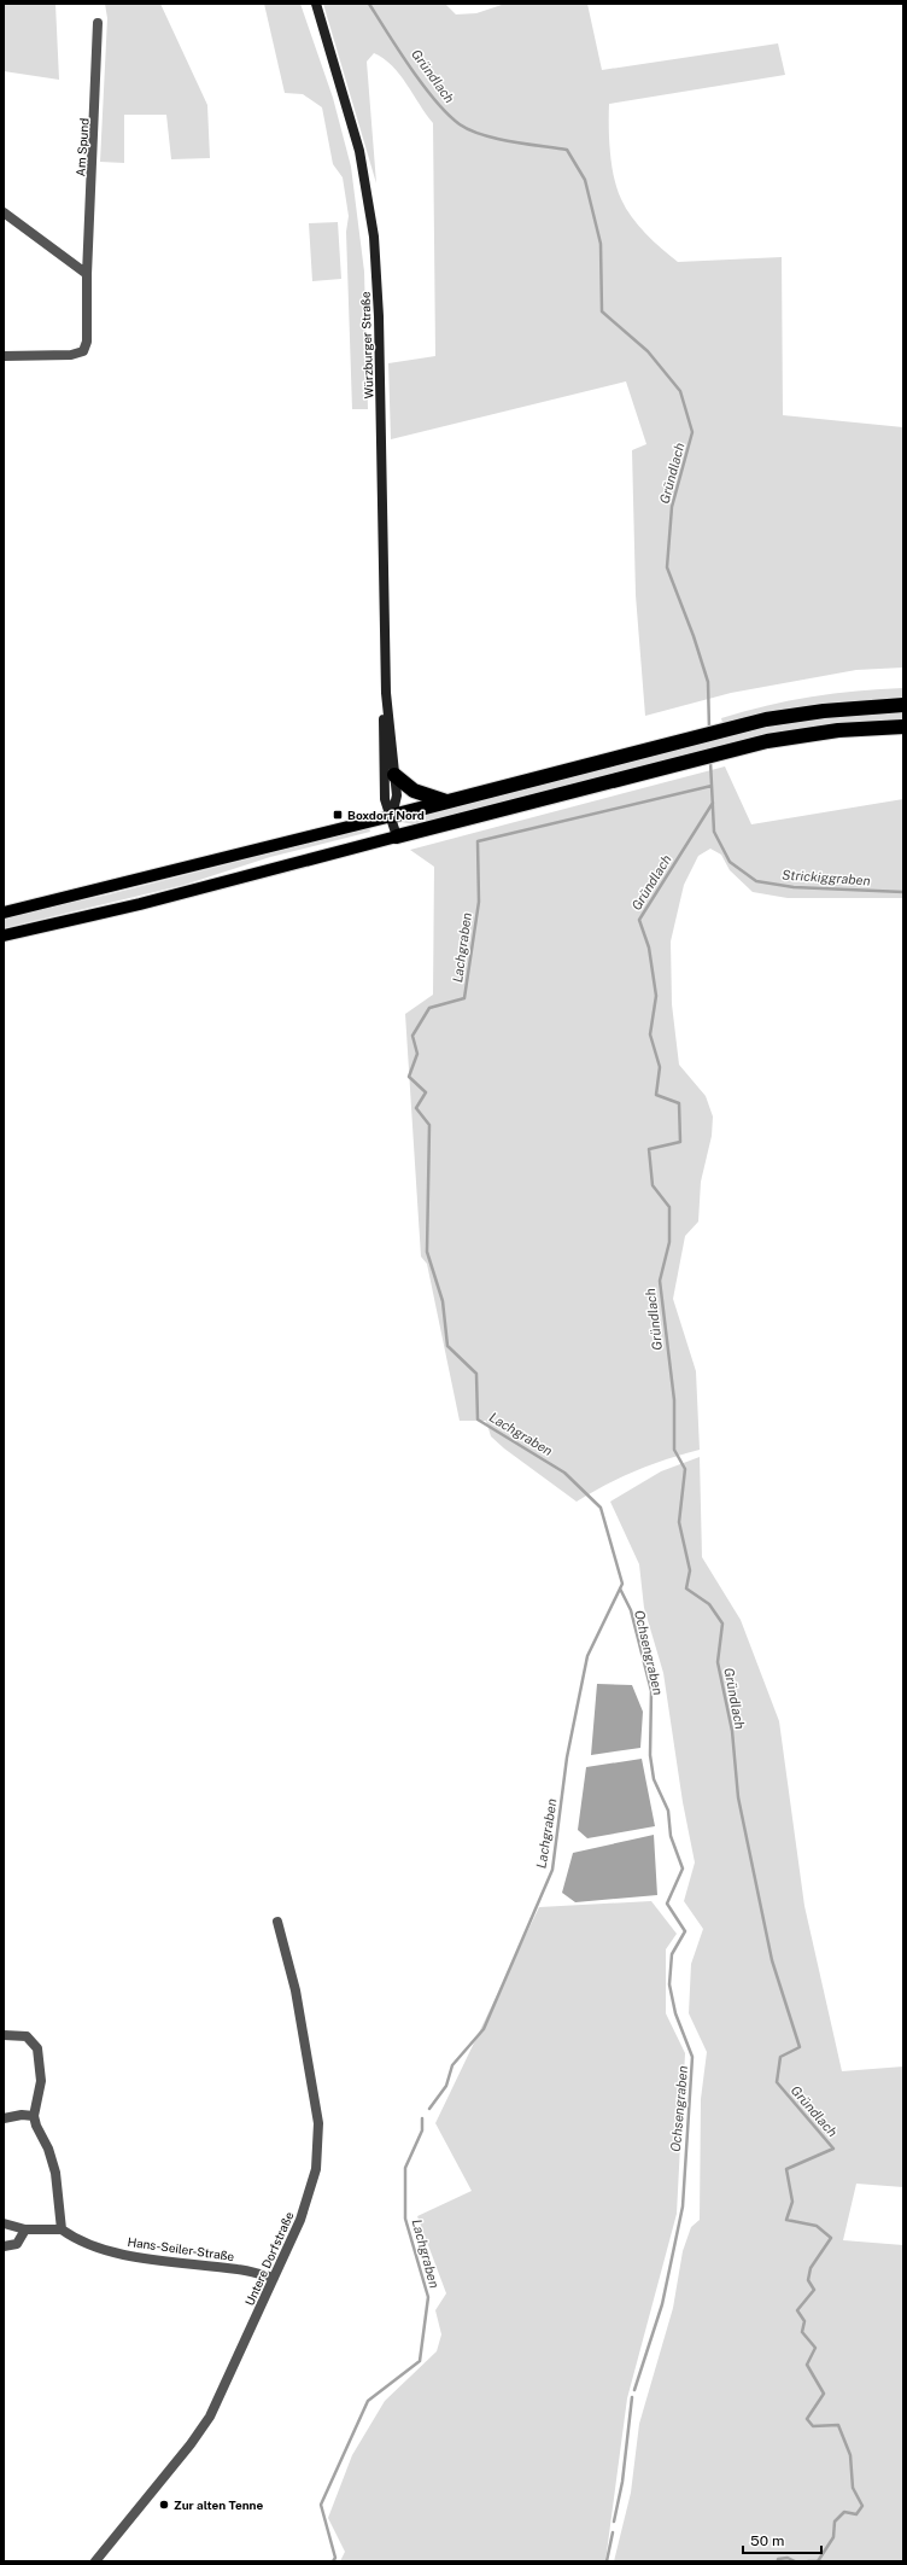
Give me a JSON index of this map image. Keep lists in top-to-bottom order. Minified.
{"streets":{"main road":["Würzburger Straße"],"street":["Am Spund","Hans-Seiler-Straße","Untere Dorfstraße"]},"crossings":[["Hans-Seiler-Straße","Untere Dorfstraße"]],"water":["Gründlach","Strickiggraben","Lachgraben","Ochsengraben"],"places":{"transit":["Boxdorf Nord"],"other":["Zur alten Tenne"]},"scale_bar":"50 m"}
